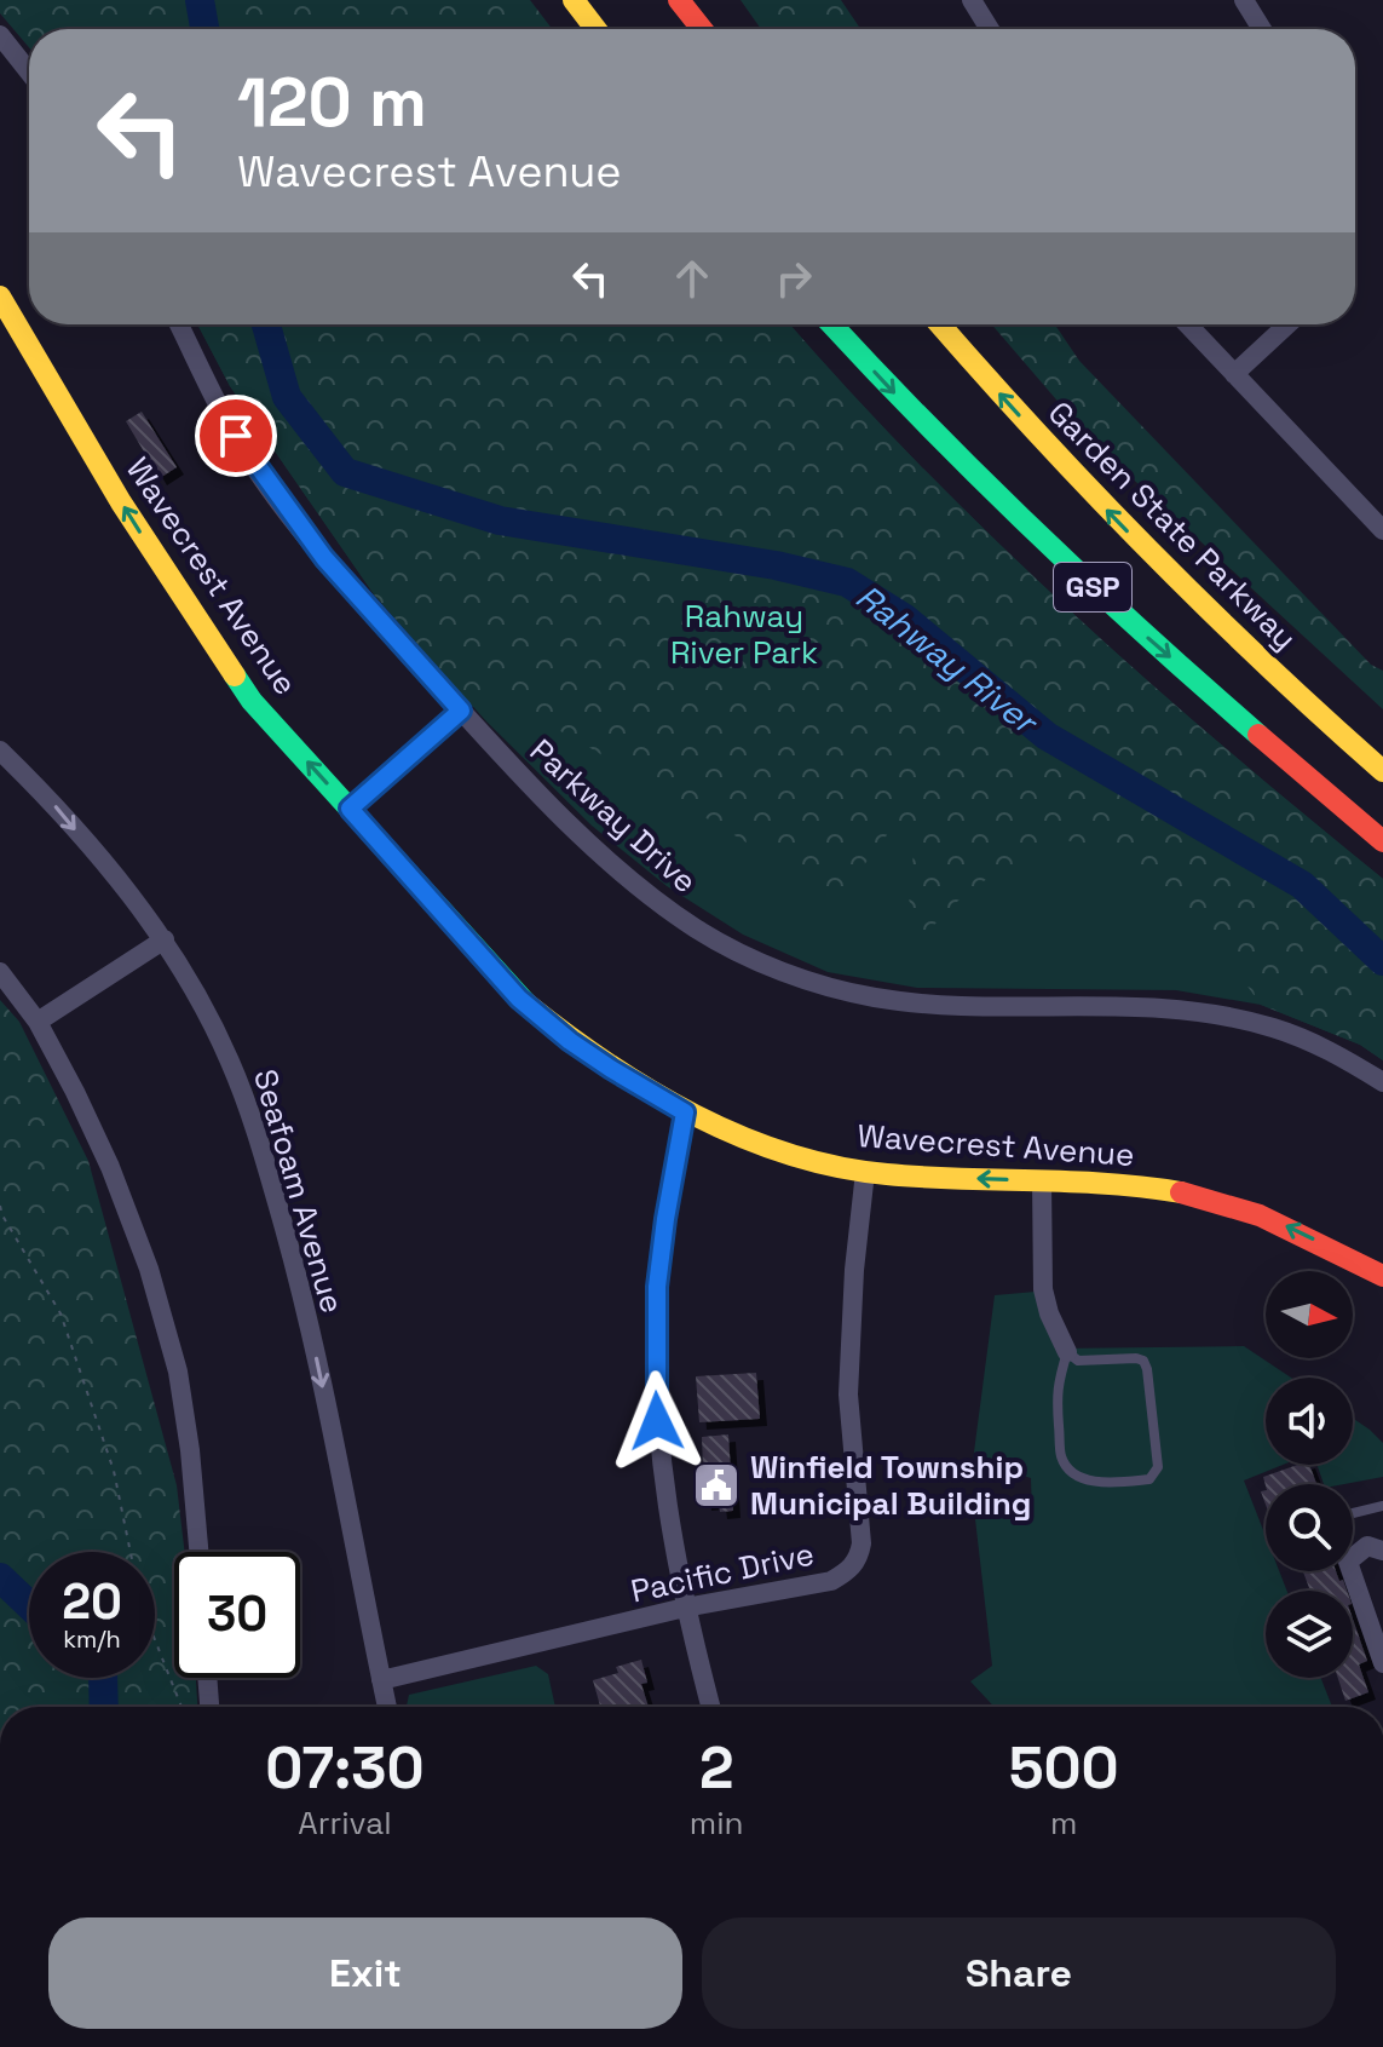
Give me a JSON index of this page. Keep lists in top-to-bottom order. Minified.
{"streets":{"main road":["Garden State Parkway","Wavecrest Avenue","GSP"],"street":["Parkway Drive","Seafoam Avenue","Pacific Drive"]},"crossings":[["Wavecrest Avenue","Pacific Drive"],["Seafoam Avenue","Pacific Drive"]],"one_way":["Wavecrest Avenue"],"water":["Rahway River"],"parks":["Rahway River Park"],"places":{"public building":["Winfield Township Municipal Building"]},"north":"right","page":{"turn":["120 m","Wavecrest Avenue"],"speed":"20 km/h","limit":"30","eta":["07:30","Arrival","2","min","500","m"],"buttons":["Exit","Share"]}}
